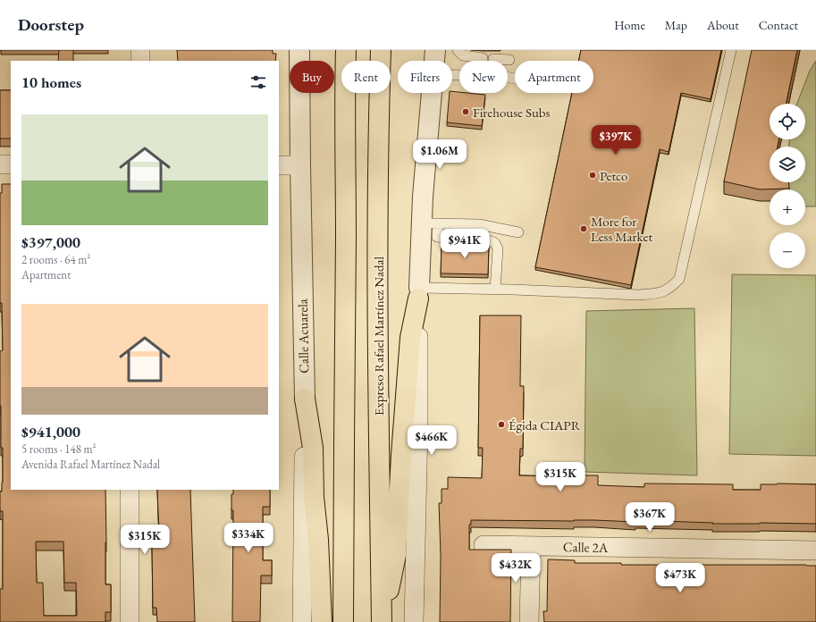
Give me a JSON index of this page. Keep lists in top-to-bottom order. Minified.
{"streets":{"highway":["Expreso Rafael Martínez Nadal"],"street":["Calle Acuarela","Calle 2A"]},"places":["Firehouse Subs","Petco","More for Less Market","Égida CIAPR"],"page":{"header":"Doorstep","nav":["Home","Map","About","Contact"],"chip":["Buy","Rent","Filters","New","Apartment"],"heading":"10 homes","map_buttons":["+","−"],"list":[{"name":"$397,000","note":"2 rooms · 64 m² · Apartment"},{"name":"$941,000","note":"5 rooms · 148 m² · Avenida Rafael Martínez Nadal"}],"price":["$397K","$1.06M","$941K","$466K","$315K","$367K","$334K","$315K","$432K","$473K"]}}
